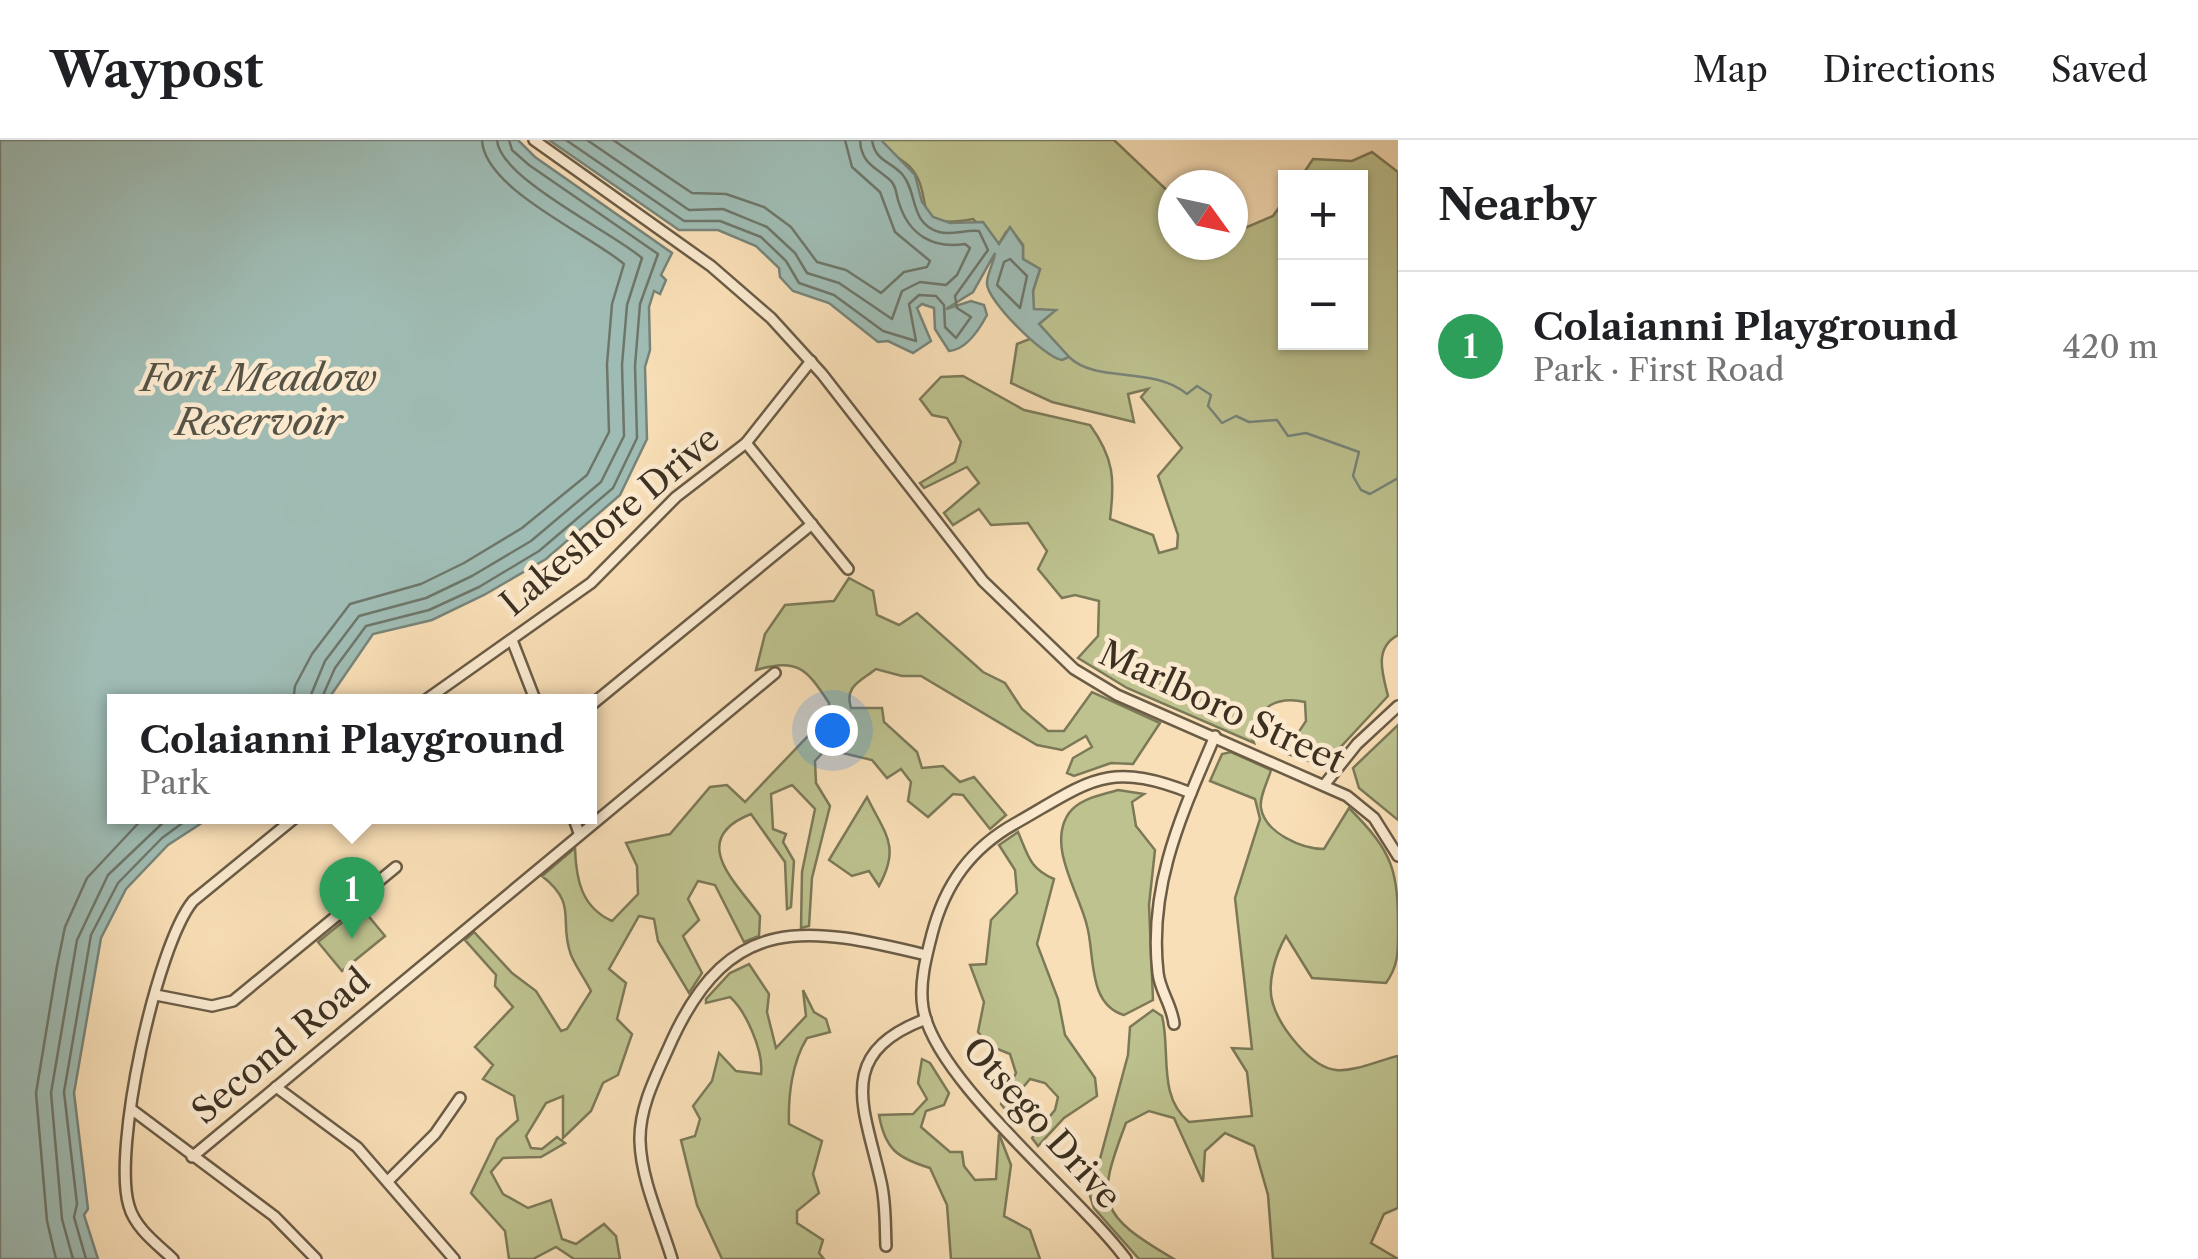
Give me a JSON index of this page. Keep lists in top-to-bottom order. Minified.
{"streets":{"street":["Lakeshore Drive","Marlboro Street","Second Road","Otsego Drive"]},"crossings":[["Lakeshore Drive","Marlboro Street"]],"water":["Fort Meadow Reservoir"],"north":"bottom right","page":{"header":"Waypost","nav":["Map","Directions","Saved"],"heading":"Nearby","map_buttons":["+","−"],"list":[{"mark":"1","name":"Colaianni Playground","note":"Park · First Road","value":"420 m"}],"popup":["Colaianni Playground","Park"],"pins":"1"}}
